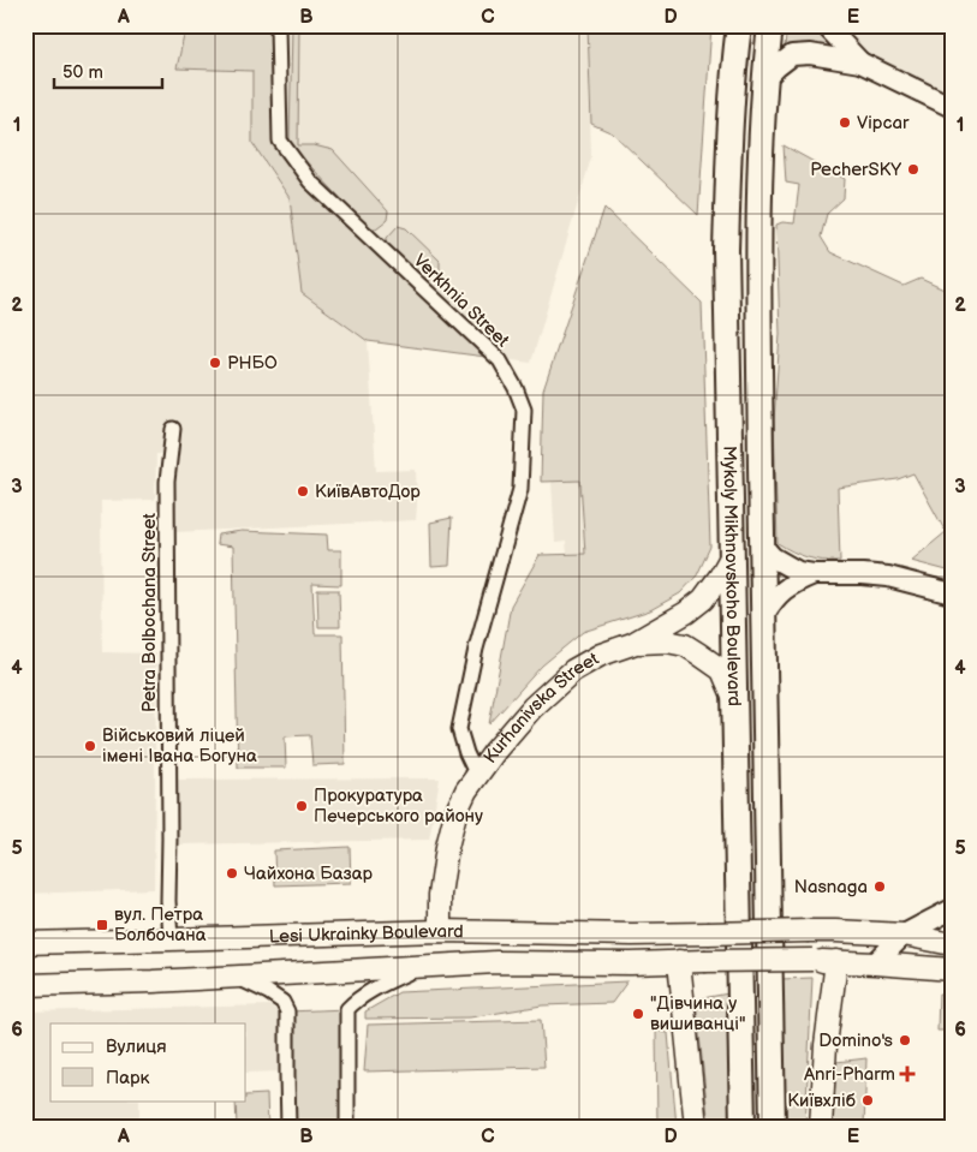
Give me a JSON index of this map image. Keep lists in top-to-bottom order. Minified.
{"streets":{"highway":["Mykoly Mikhnovskoho Boulevard"],"main road":["Kurhanivska Street","Lesi Ukrainky Boulevard"],"street":["Verkhnia Street","Petra Bolbochana Street"]},"crossings":[["Verkhnia Street","Kurhanivska Street"],["Mykoly Mikhnovskoho Boulevard","Kurhanivska Street"],["Petra Bolbochana Street","Lesi Ukrainky Boulevard"],["Kurhanivska Street","Lesi Ukrainky Boulevard"]],"places":{"other":["Vipcar","PecherSKY","РНБО","КиївАвтоДор","Військовий ліцей імені Івана Богуна","Прокуратура Печерського району","Чайхона Базар","Nasnaga","\"Дівчина у вишиванці\"","Domino's","Київхліб"],"transit":["вул. Петра Болбочана"],"health":["Anri-Pharm"]},"legend":["Вулиця","Парк"],"scale_bar":"50 m","grid":{"columns":["A","B","C","D","E"],"rows":["1","2","3","4","5","6"]}}
